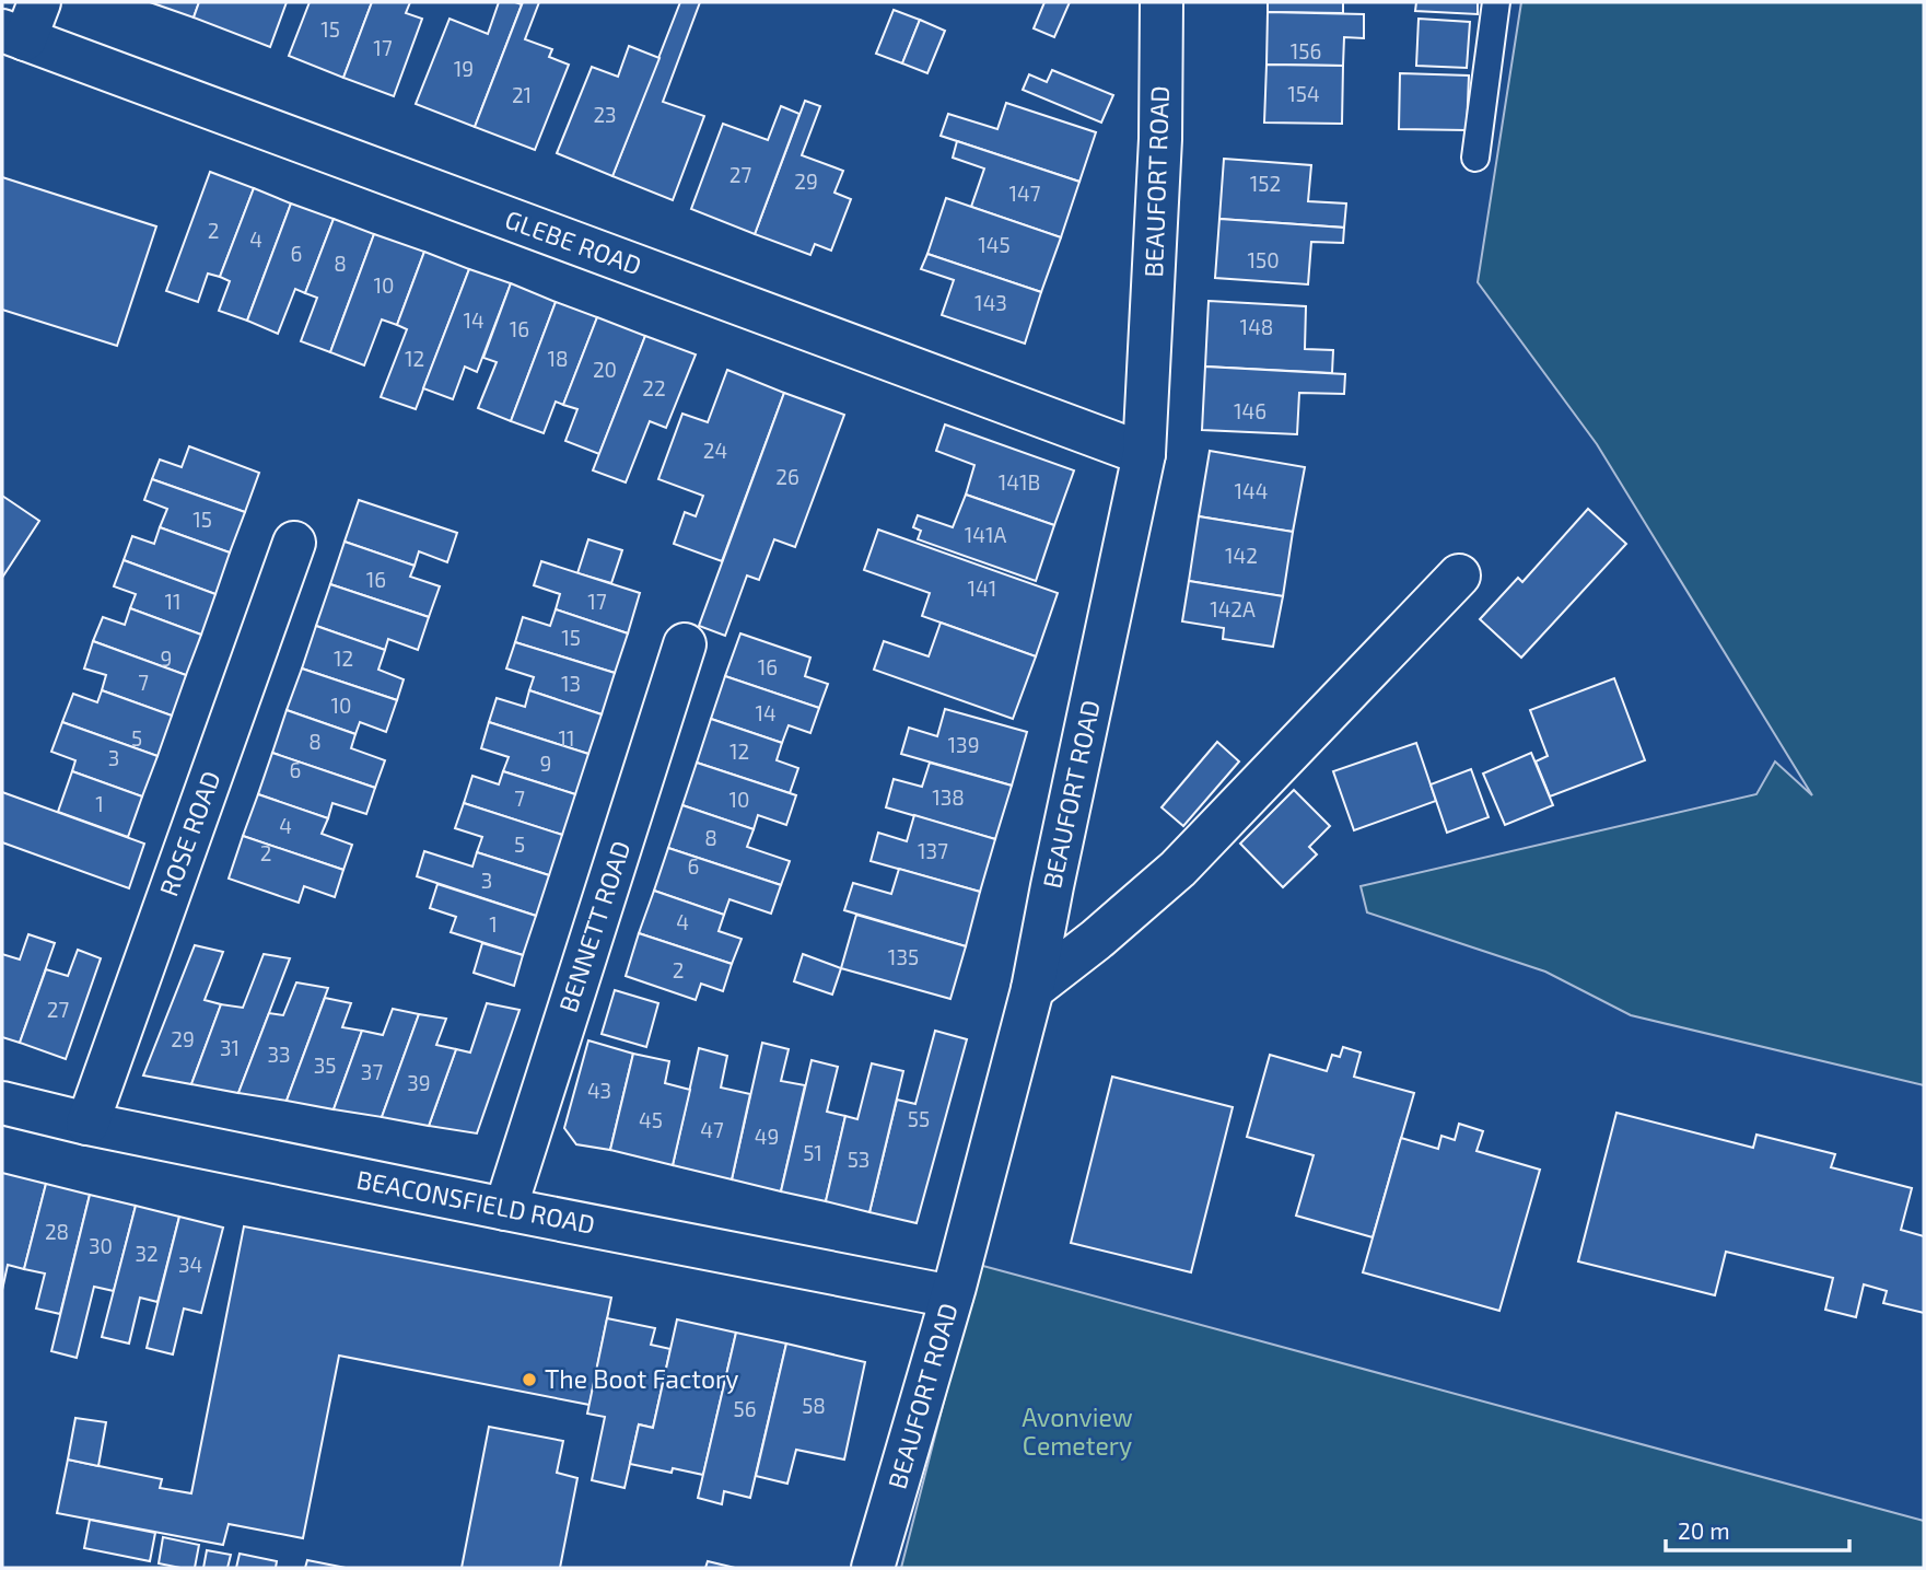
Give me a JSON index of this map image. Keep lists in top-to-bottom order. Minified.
{"streets":{"street":["BEAUFORT ROAD","GLEBE ROAD","ROSE ROAD","BENNETT ROAD","BEACONSFIELD ROAD"]},"crossings":[["BEAUFORT ROAD","GLEBE ROAD"],["BEAUFORT ROAD","BEACONSFIELD ROAD"],["ROSE ROAD","BEACONSFIELD ROAD"],["BENNETT ROAD","BEACONSFIELD ROAD"]],"parks":["Avonview Cemetery"],"places":["The Boot Factory"],"house_numbers":["15","17","156","19","154","21","23","27","29","152","147","2","4","145","6","150","8","10","143","14","148","16","12","18","20","22","146","24","26","141B","144","15","141A","142","16","141","11","17","142A","15","9","12","16","7","13","10","14","5","11","8","139","12","3","9","6","138","7","10","1","4","8","5","137","2","6","3","4","1","135","2","27","29","31","33","35","37","39","43","55","45","47","49","51","53","28","30","32","34","58","56"],"scale_bar":"20 m"}
